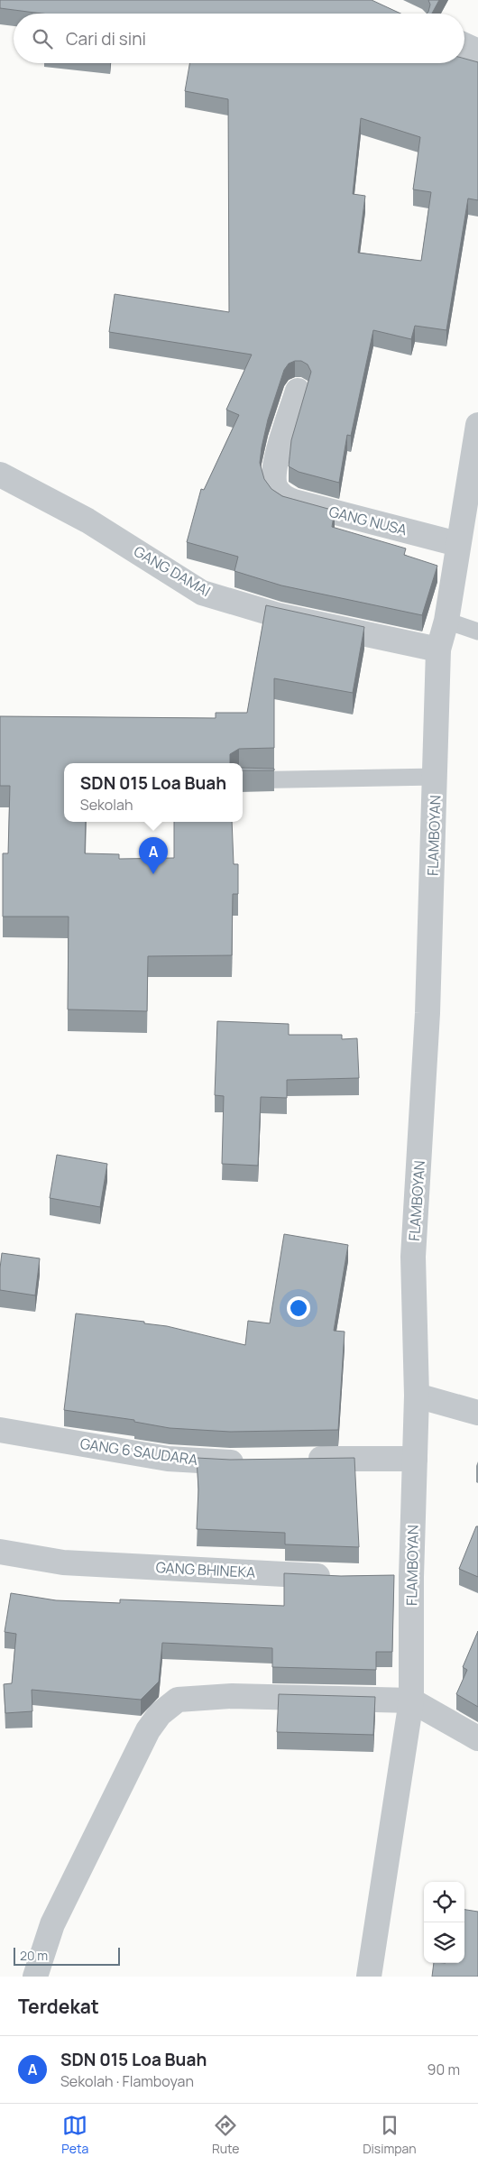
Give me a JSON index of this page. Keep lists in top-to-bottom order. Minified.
{"streets":{"street":["GANG NUSA","GANG DAMAI","FLAMBOYAN","GANG 6 SAUDARA","GANG BHINEKA"]},"crossings":[["GANG NUSA","FLAMBOYAN"],["GANG DAMAI","FLAMBOYAN"]],"scale_bar":"20 m","page":{"search":"Cari di sini","popup":["SDN 015 Loa Buah","Sekolah"],"pins":"A","scale":"20 m","heading":"Terdekat","list":[{"mark":"A","name":"SDN 015 Loa Buah","note":"Sekolah · Flamboyan","value":"90 m"}],"nav":["Peta","Rute","Disimpan"]}}
